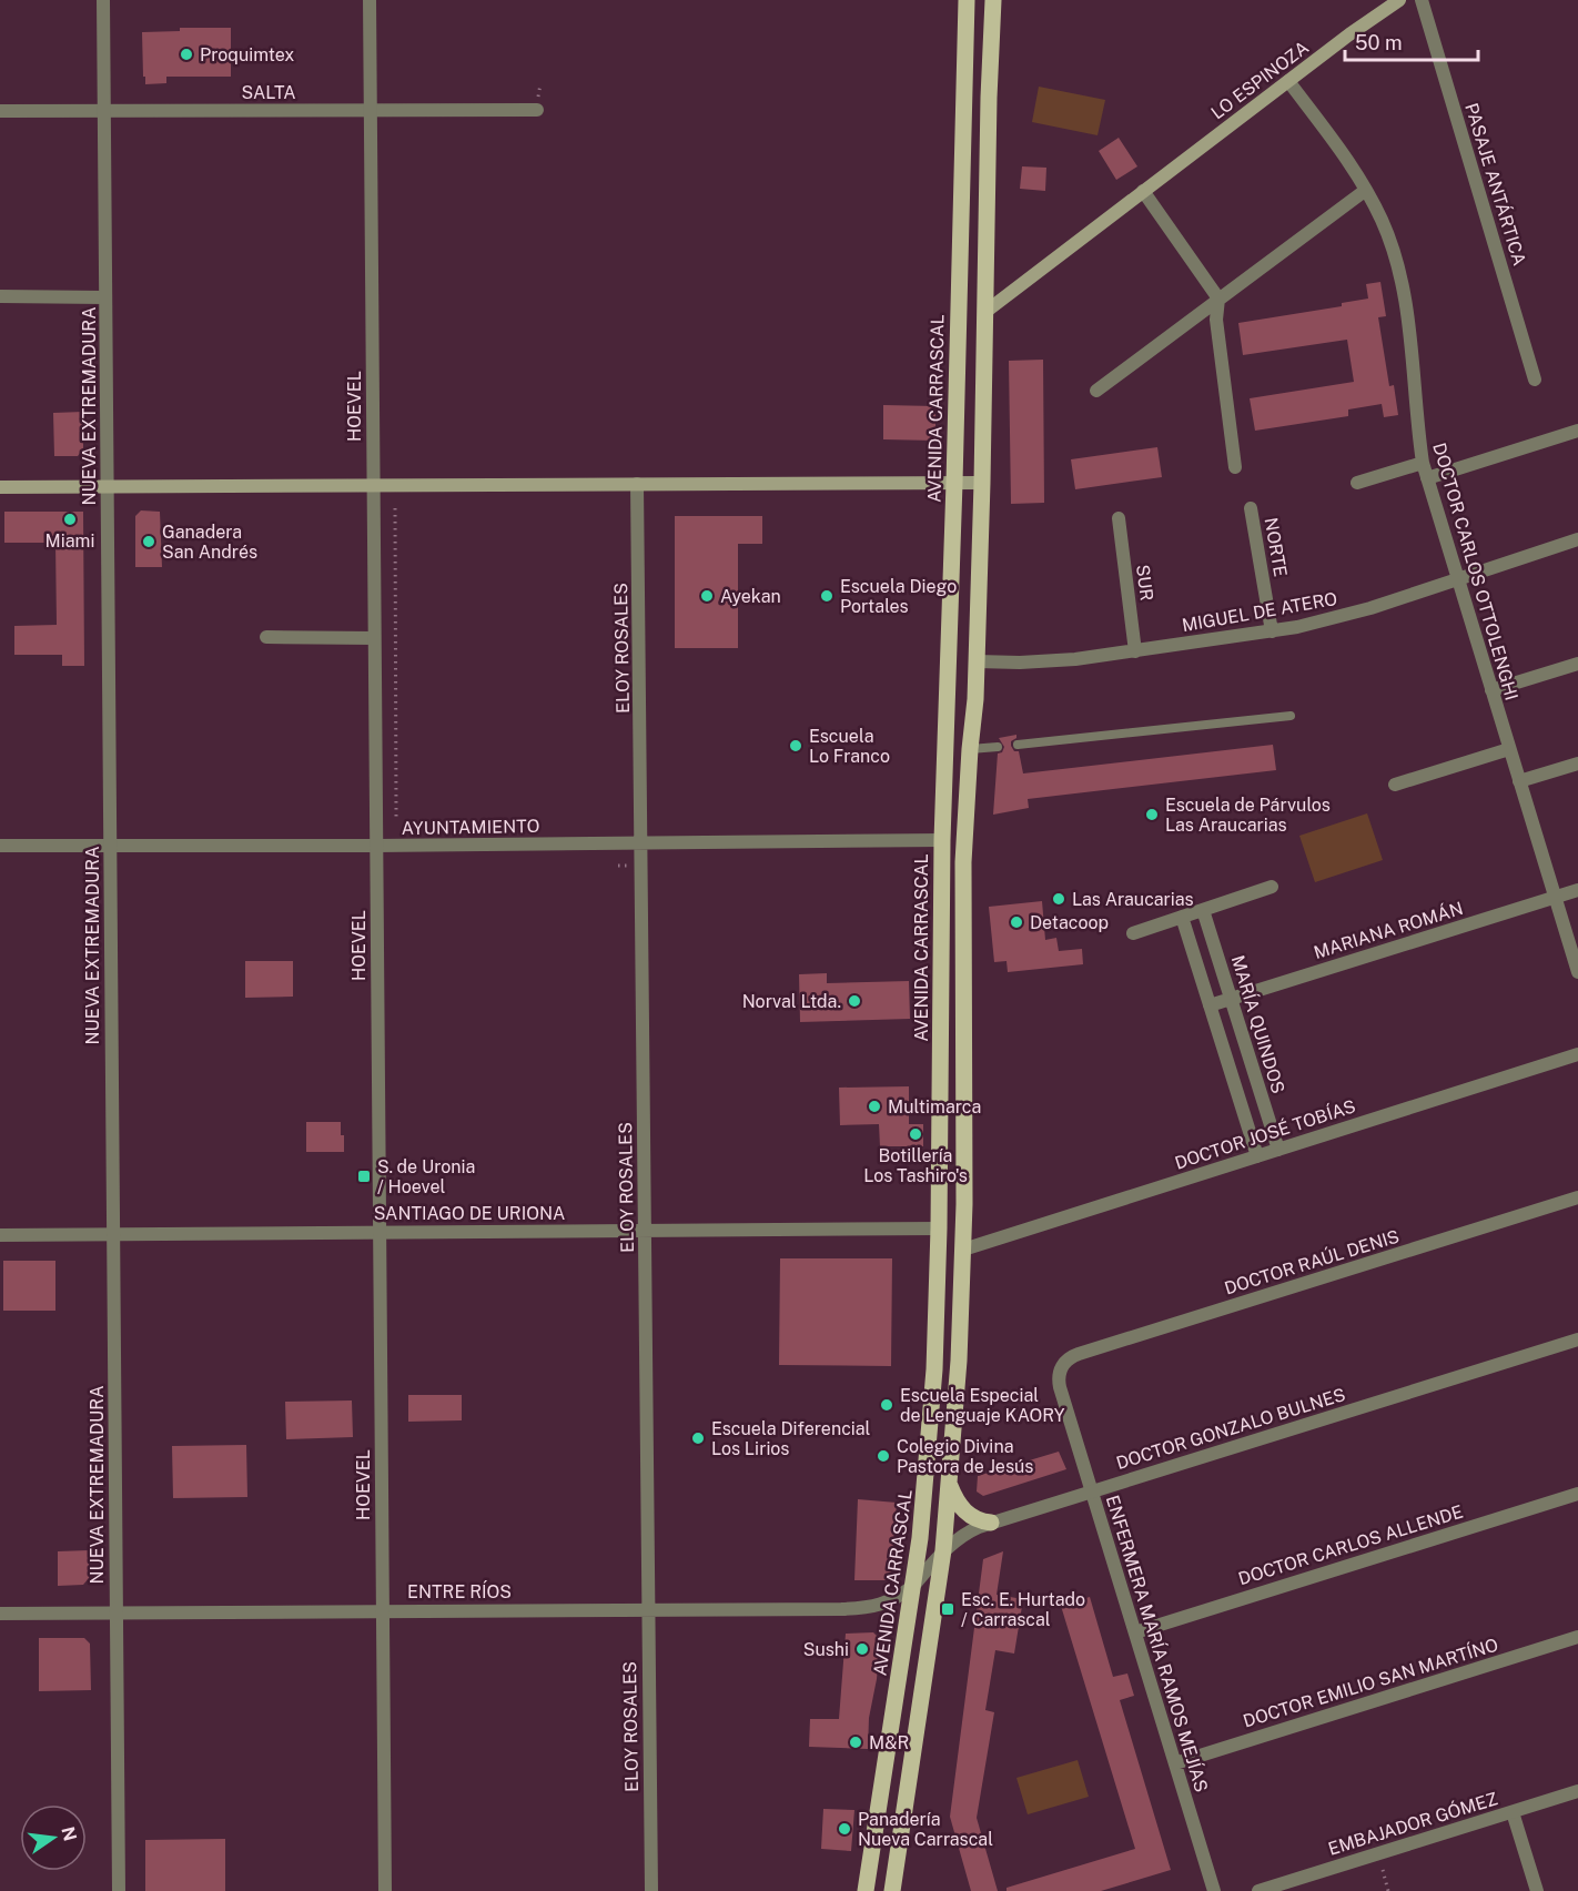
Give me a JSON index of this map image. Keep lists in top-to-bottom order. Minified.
{"streets":{"main road":["LO ESPINOZA","AVENIDA CARRASCAL"],"street":["SALTA","PASAJE ANTÁRTICA","NUEVA EXTREMADURA","HOEVEL","NORTE","DOCTOR CARLOS OTTOLENGHI","SUR","MIGUEL DE ATERO","ELOY ROSALES","AYUNTAMIENTO","MARIANA ROMÁN","MARÍA QUINDOS","DOCTOR JOSÉ TOBÍAS","SANTIAGO DE URIONA","DOCTOR RAÚL DENIS","DOCTOR GONZALO BULNES","DOCTOR CARLOS ALLENDE","ENTRE RÍOS","ENFERMERA MARÍA RAMOS MEJÍAS","DOCTOR EMILIO SAN MARTÍNO","EMBAJADOR GÓMEZ"]},"crossings":[["LO ESPINOZA","DOCTOR CARLOS OTTOLENGHI"],["SALTA","NUEVA EXTREMADURA"],["SALTA","HOEVEL"],["NUEVA EXTREMADURA","AYUNTAMIENTO"],["NUEVA EXTREMADURA","SANTIAGO DE URIONA"],["NUEVA EXTREMADURA","ENTRE RÍOS"],["HOEVEL","AYUNTAMIENTO"],["HOEVEL","SANTIAGO DE URIONA"],["HOEVEL","ENTRE RÍOS"],["AVENIDA CARRASCAL","AYUNTAMIENTO"],["AVENIDA CARRASCAL","SANTIAGO DE URIONA"],["AVENIDA CARRASCAL","DOCTOR GONZALO BULNES"],["AVENIDA CARRASCAL","ENTRE RÍOS"],["NORTE","MIGUEL DE ATERO"],["DOCTOR CARLOS OTTOLENGHI","MIGUEL DE ATERO"],["DOCTOR CARLOS OTTOLENGHI","MARIANA ROMÁN"],["SUR","MIGUEL DE ATERO"],["ELOY ROSALES","AYUNTAMIENTO"],["ELOY ROSALES","SANTIAGO DE URIONA"],["ELOY ROSALES","ENTRE RÍOS"],["MARIANA ROMÁN","MARÍA QUINDOS"],["MARÍA QUINDOS","DOCTOR JOSÉ TOBÍAS"],["DOCTOR RAÚL DENIS","ENFERMERA MARÍA RAMOS MEJÍAS"],["DOCTOR GONZALO BULNES","ENTRE RÍOS"],["DOCTOR GONZALO BULNES","ENFERMERA MARÍA RAMOS MEJÍAS"],["DOCTOR CARLOS ALLENDE","ENFERMERA MARÍA RAMOS MEJÍAS"],["ENFERMERA MARÍA RAMOS MEJÍAS","DOCTOR EMILIO SAN MARTÍNO"]],"places":{"other":["Proquimtex","Miami","Ganadera San Andrés","Ayekan","Escuela Diego Portales","Escuela Lo Franco","Escuela de Párvulos Las Araucarias","Las Araucarias","Detacoop","Norval Ltda.","Multimarca","Botillería Los Tashiro's","Escuela Especial de Lenguaje KAORY","Escuela Diferencial Los Lirios","Colegio Divina Pastora de Jesús","Sushi","M&R","Panadería Nueva Carrascal"],"transit":["S. de Uronia / Hoevel","Esc. E. Hurtado / Carrascal"]},"scale_bar":"50 m","north":"right"}
